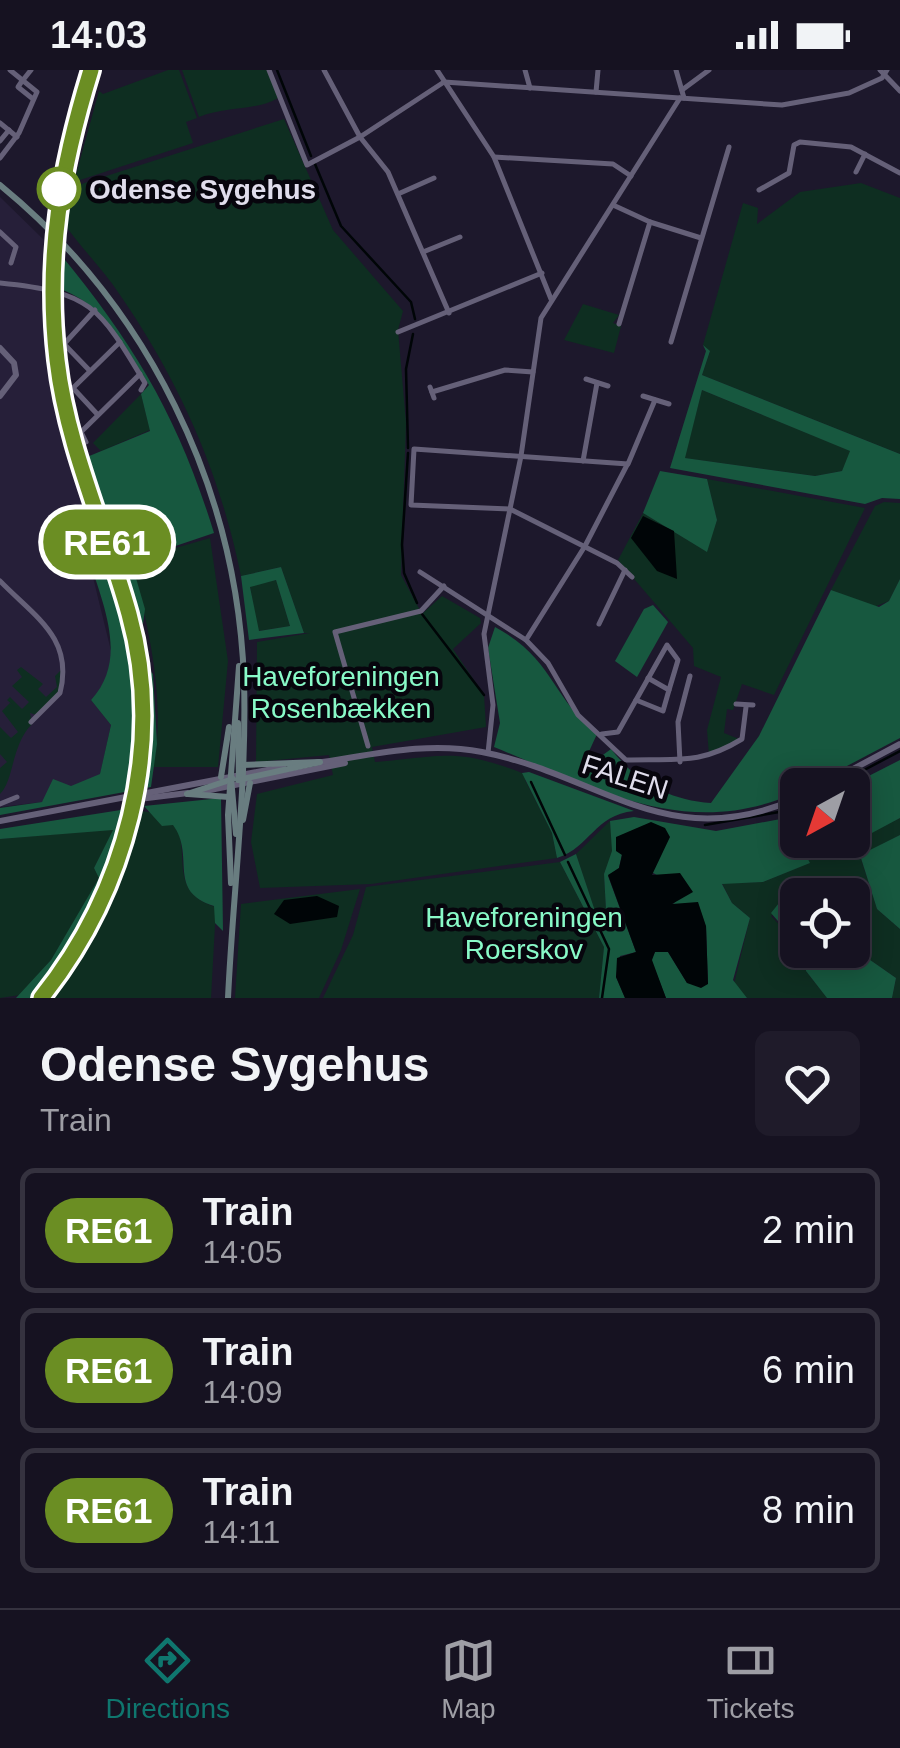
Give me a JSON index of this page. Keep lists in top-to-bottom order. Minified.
{"streets":{"street":["FALEN"]},"parks":["Haveforeningen Rosenbækken","Haveforeningen Roerskov"],"places":["Odense Sygehus"],"north":"bottom left","page":{"status":"14:03","on_map":"RE61","heading":["Odense Sygehus","Train"],"list":[{"mark":"RE61","name":"Train","note":"14:05","value":"2 min"},{"mark":"RE61","name":"Train","note":"14:09","value":"6 min"},{"mark":"RE61","name":"Train","note":"14:11","value":"8 min"}],"tabs":["Directions","Map","Tickets"]}}
